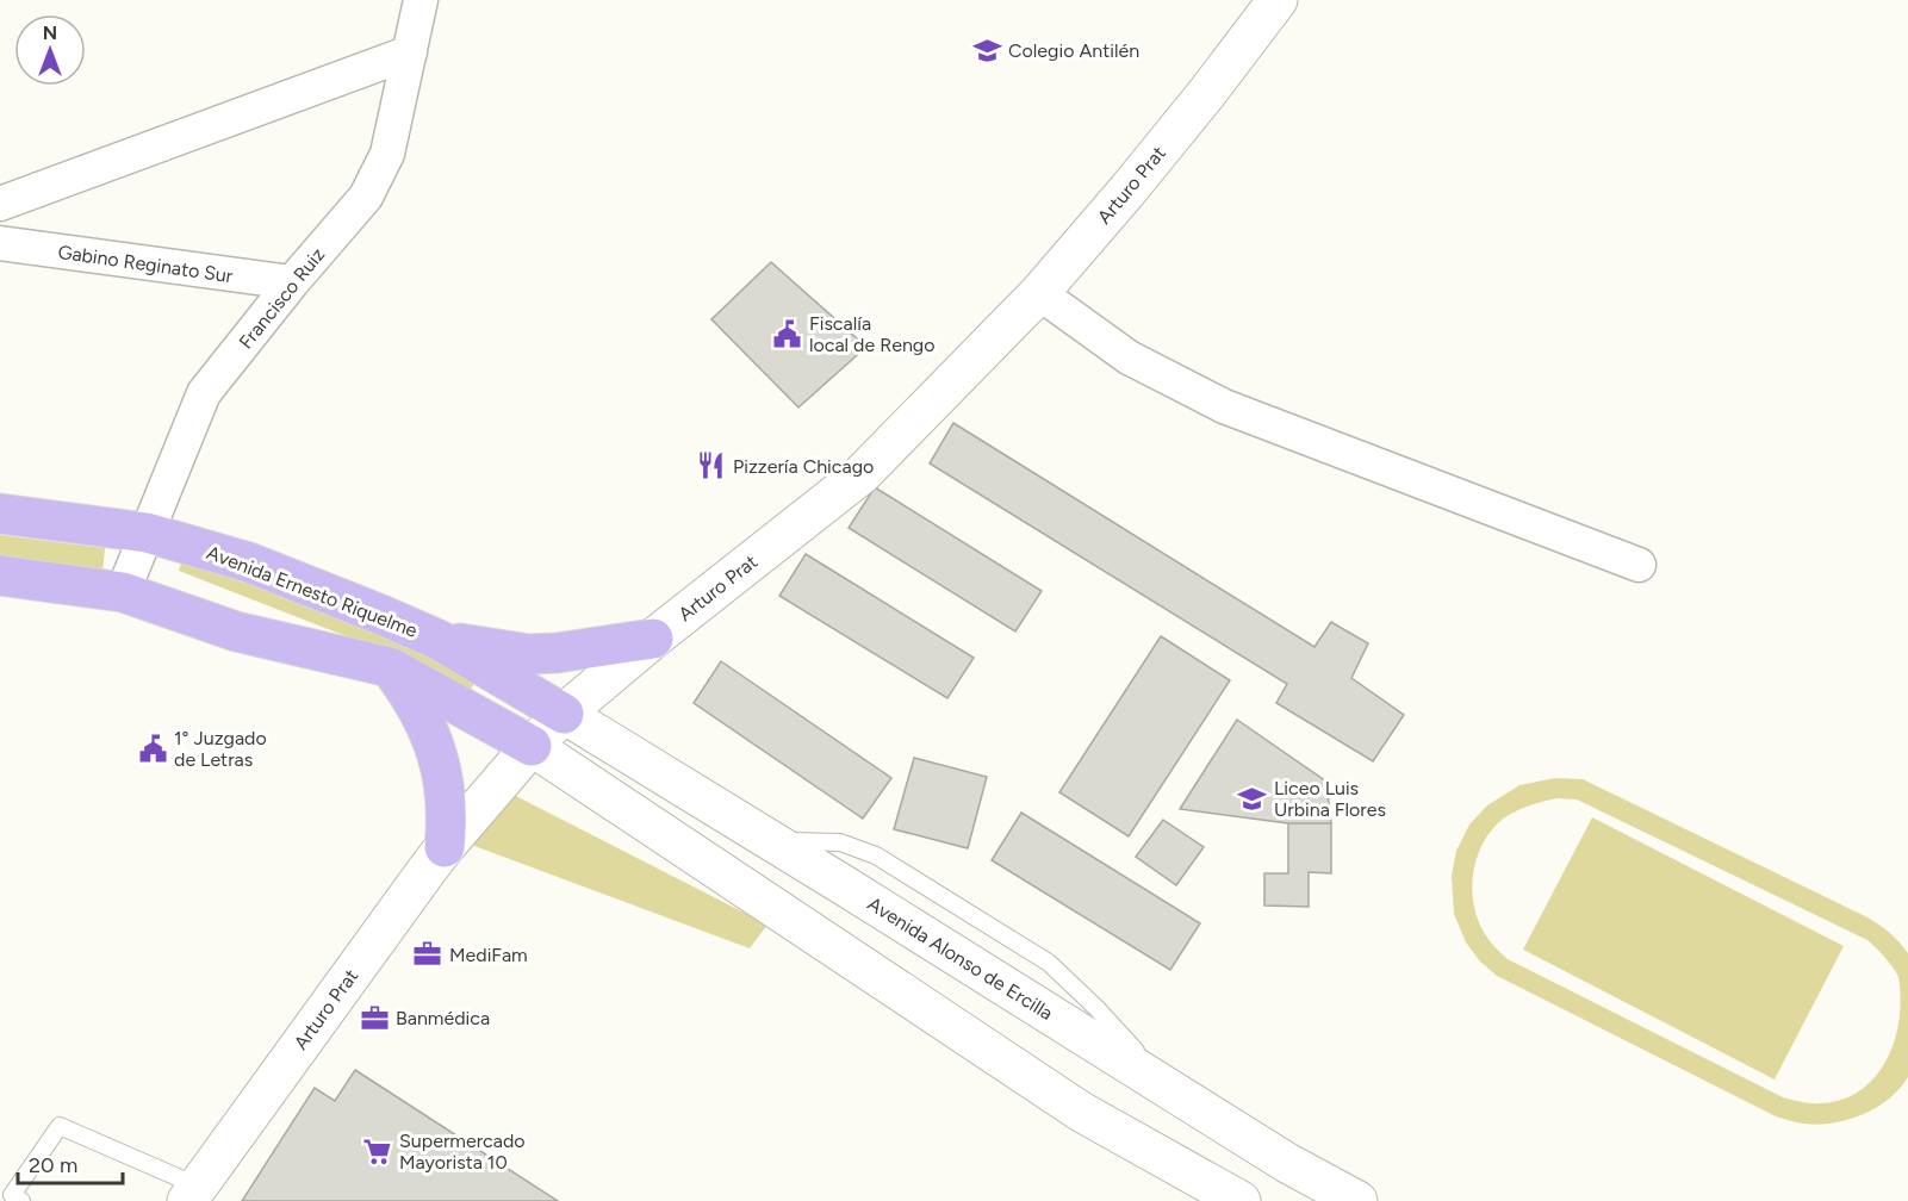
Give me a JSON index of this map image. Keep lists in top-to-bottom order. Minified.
{"streets":{"main road":["Arturo Prat","Avenida Ernesto Riquelme","Avenida Alonso de Ercilla"],"street":["Gabino Reginato Sur","Francisco Ruiz"]},"crossings":[["Arturo Prat","Avenida Ernesto Riquelme"],["Arturo Prat","Avenida Alonso de Ercilla"],["Gabino Reginato Sur","Francisco Ruiz"],["Francisco Ruiz","Avenida Ernesto Riquelme"],["Avenida Ernesto Riquelme","Avenida Alonso de Ercilla"]],"places":{"school or university":["Colegio Antilén","Liceo Luis Urbina Flores"],"public building":["Fiscalía local de Rengo","1° Juzgado de Letras"],"restaurant":["Pizzería Chicago"],"office":["MediFam","Banmédica"],"supermarket":["Supermercado Mayorista 10"]},"scale_bar":"20 m","north":"top"}
